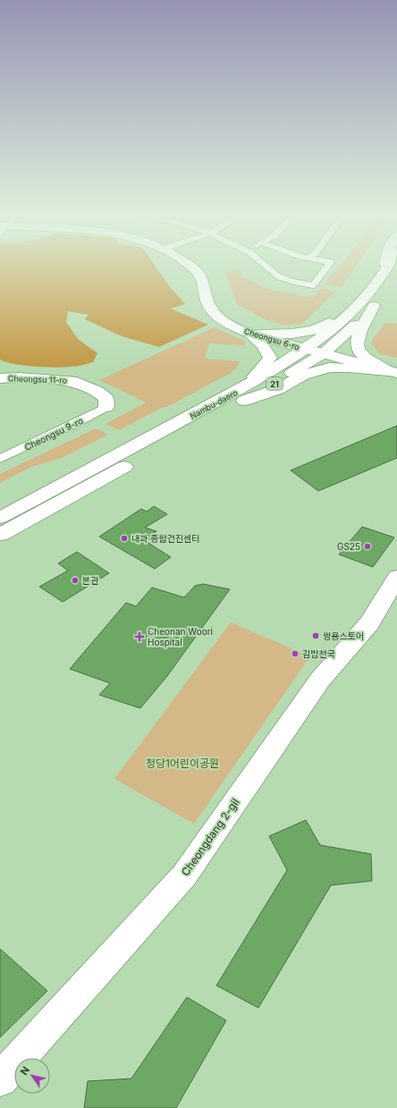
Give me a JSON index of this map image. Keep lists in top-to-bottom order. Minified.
{"streets":{"main road":["Cheongsu 6-ro","Cheongsu 11-ro","21","Nambu-daero","Cheongdang 2-gil"],"street":["Cheongsu 9-ro"]},"crossings":[["Cheongsu 6-ro","Nambu-daero"],["Cheongsu 11-ro","Cheongsu 9-ro"]],"parks":["청당1어린이공원"],"places":{"other":["내과·종합건진센터","GS25","본관","쌍용스토어","김밥천국"],"health":["Cheonan Woori Hospital"]},"north":"top left"}
